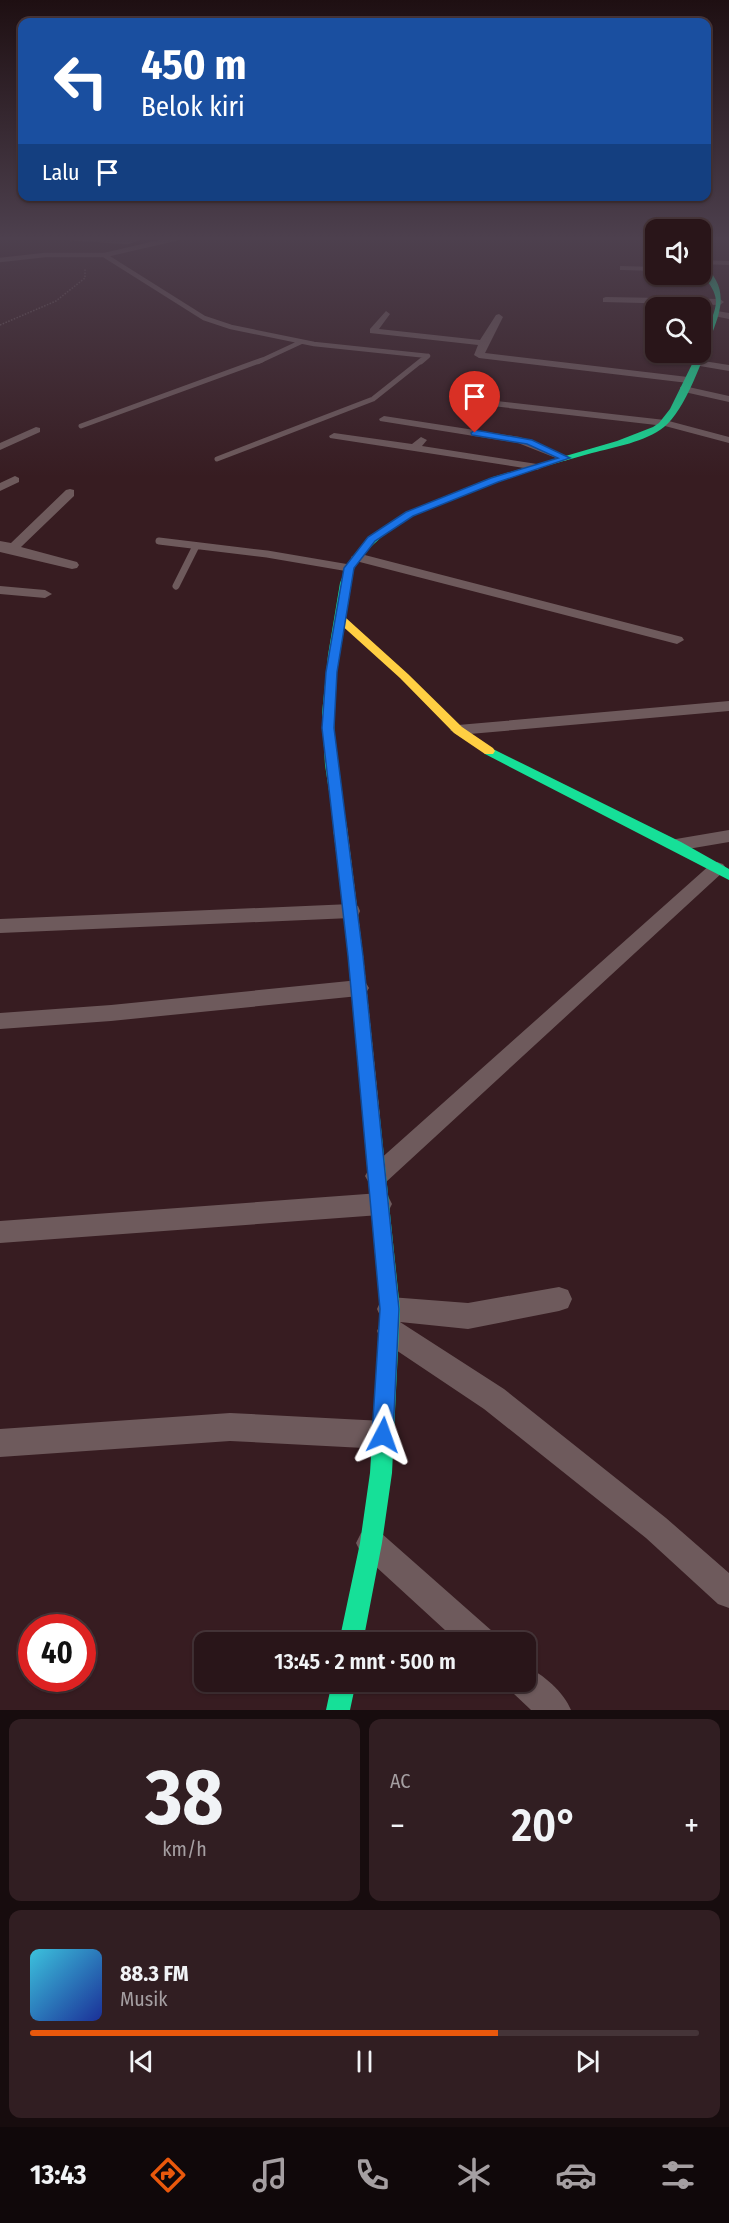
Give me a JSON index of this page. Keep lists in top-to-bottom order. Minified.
{"page":{"turn":["450 m","Belok kiri"],"then":"Lalu","limit":"40","trip":"13:45 · 2 mnt · 500 m","tile":[["38","km/h"],"AC"],"heat":["−","20°","+"],"song":["88.3 FM","Musik"],"tabs":"13:43"}}
